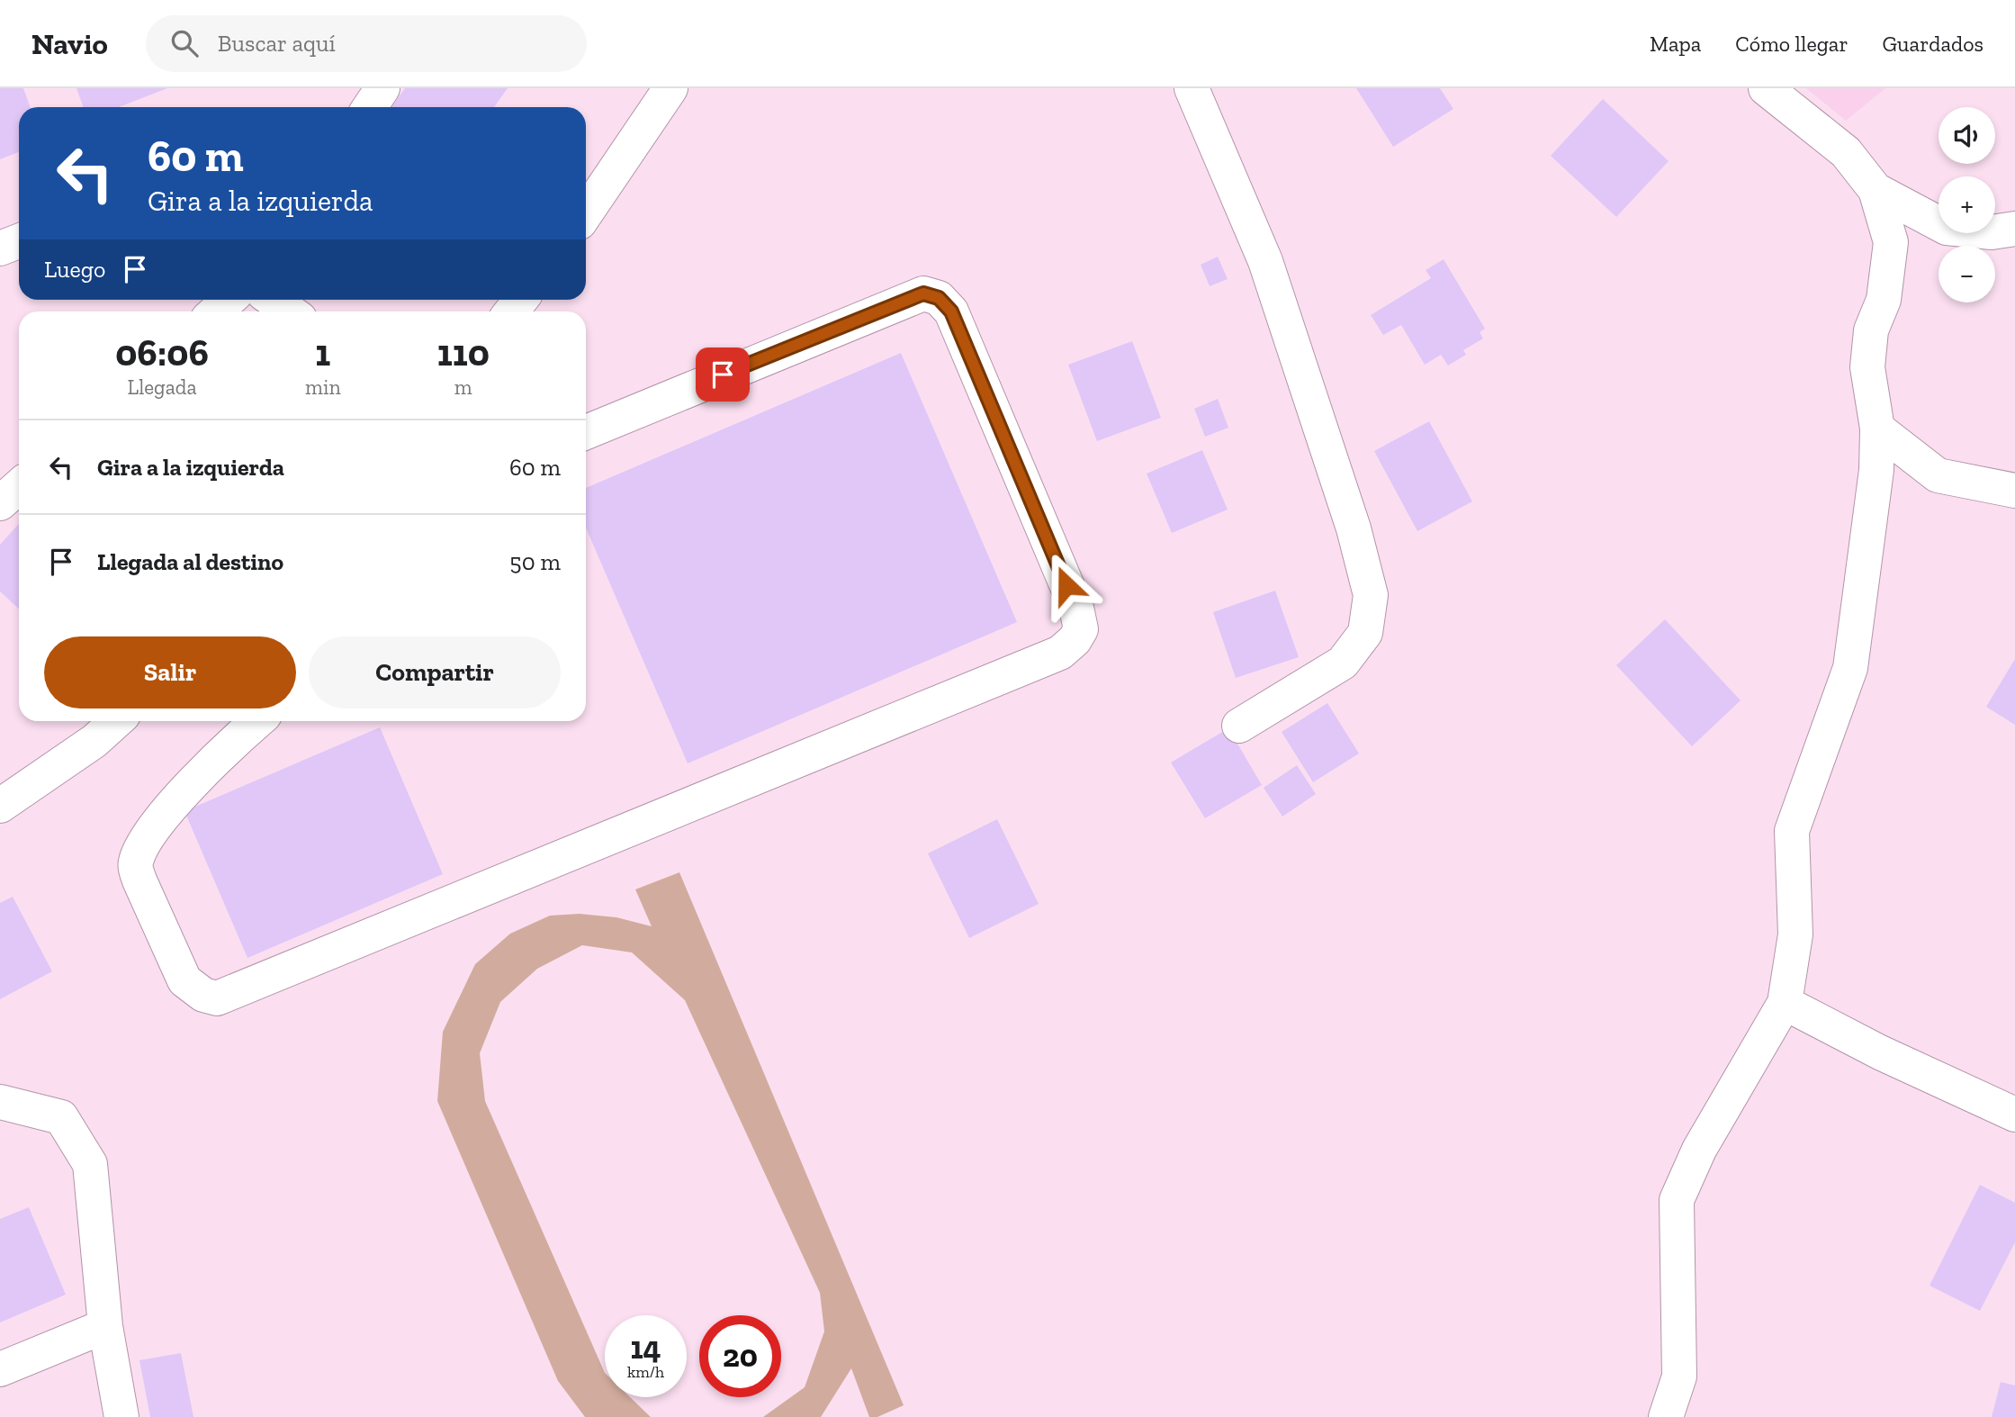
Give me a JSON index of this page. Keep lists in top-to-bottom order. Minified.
{"page":{"header":"Navio","search":"Buscar aquí","nav":["Mapa","Cómo llegar","Guardados"],"map_buttons":["+","−"],"turn":["60 m","Gira a la izquierda"],"then":"Luego","eta":["06:06","Llegada","1","min","110","m"],"list":[{"name":"Gira a la izquierda","value":"60 m"},{"name":"Llegada al destino","value":"50 m"}],"buttons":["Salir","Compartir"],"speed":"14 km/h","limit":"20"}}
